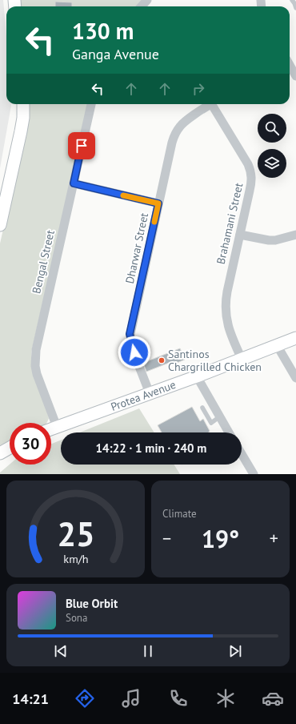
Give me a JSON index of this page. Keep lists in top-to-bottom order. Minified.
{"streets":{"street":["Brahamani Street","Dharwar Street","Bengal Street","Protea Avenue"]},"crossings":[["Brahamani Street","Protea Avenue"],["Dharwar Street","Protea Avenue"],["Bengal Street","Protea Avenue"]],"places":["Santinos Chargrilled Chicken"],"page":{"turn":["130 m","Ganga Avenue"],"limit":"30","trip":"14:22 · 1 min · 240 m","tile":"Climate","heat":["−","19°","+"],"song":["Blue Orbit","Sona"],"tabs":"14:21","gauge":["25","km/h"]}}
